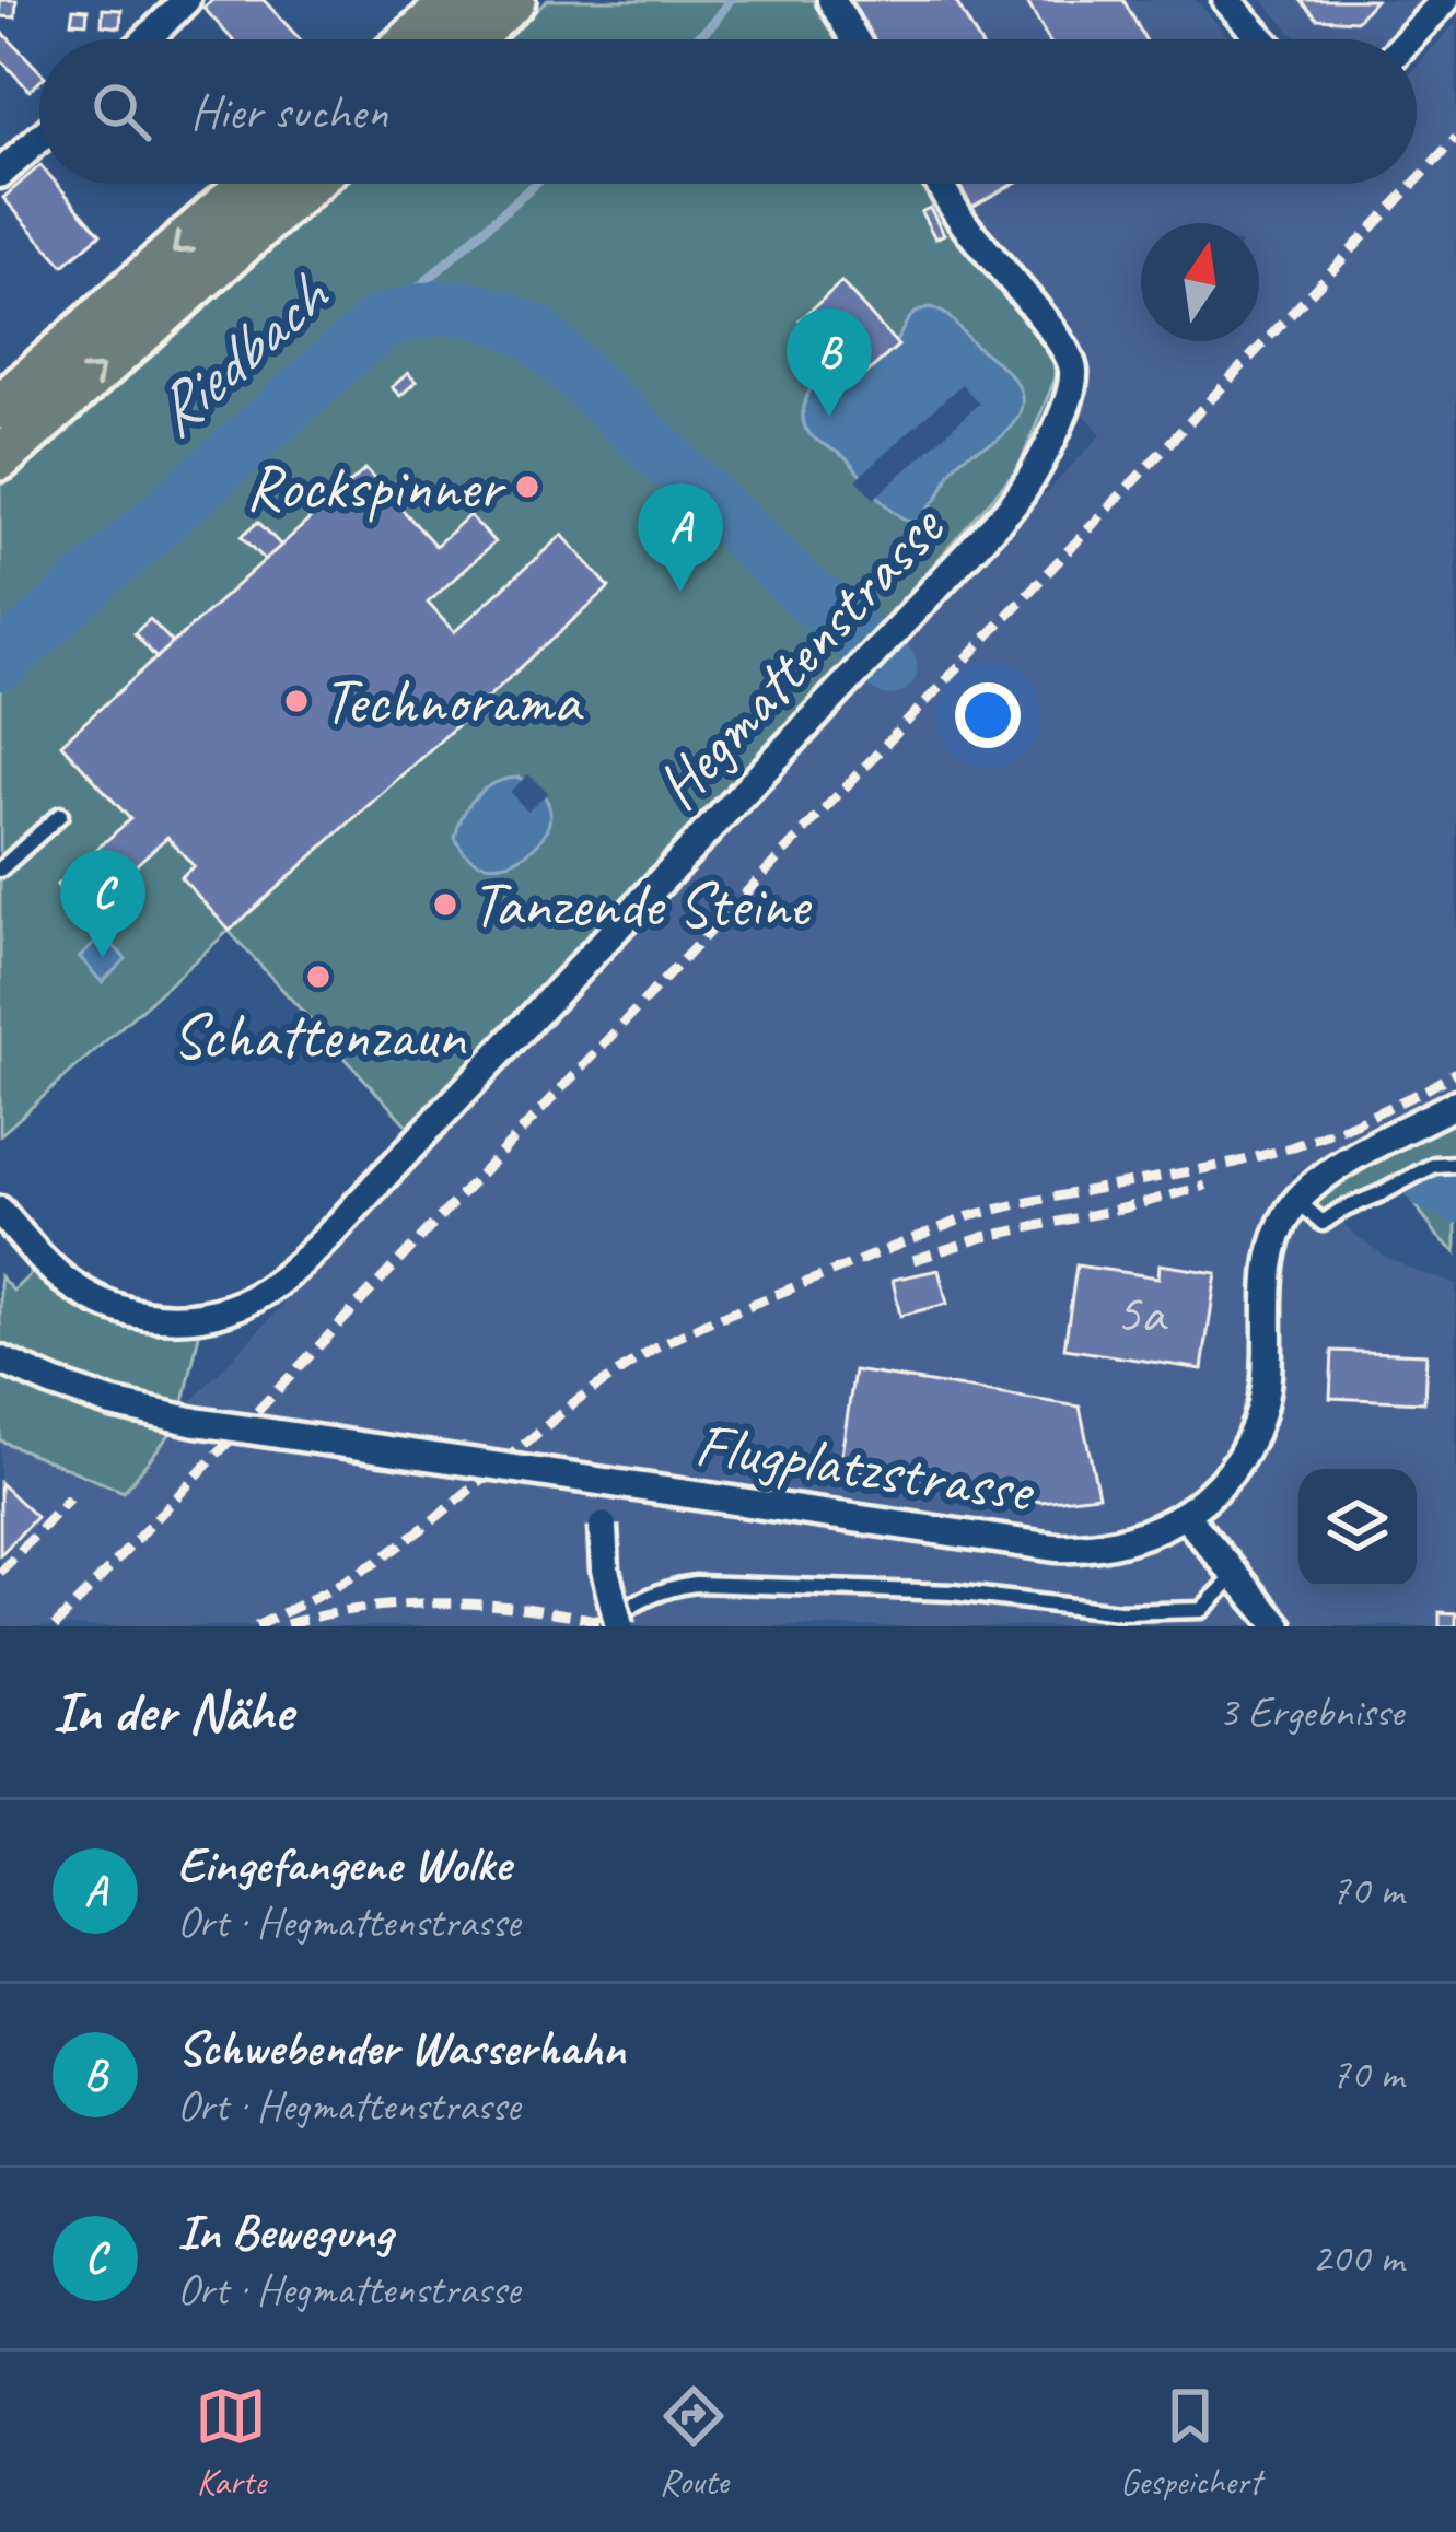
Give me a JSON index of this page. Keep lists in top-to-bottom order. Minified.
{"streets":{"street":["Hegmattenstrasse","Flugplatzstrasse"]},"water":["Riedbach"],"places":["Rockspinner","Technorama","Tanzende Steine","Schattenzaun"],"house_numbers":["5a"],"north":"top","page":{"search":"Hier suchen","pins":["B","A","C"],"heading":["In der Nähe","3 Ergebnisse"],"list":[{"mark":"A","name":"Eingefangene Wolke","note":"Ort · Hegmattenstrasse","value":"70 m"},{"mark":"B","name":"Schwebender Wasserhahn","note":"Ort · Hegmattenstrasse","value":"70 m"},{"mark":"C","name":"In Bewegung","note":"Ort · Hegmattenstrasse","value":"200 m"}],"nav":["Karte","Route","Gespeichert"]}}
